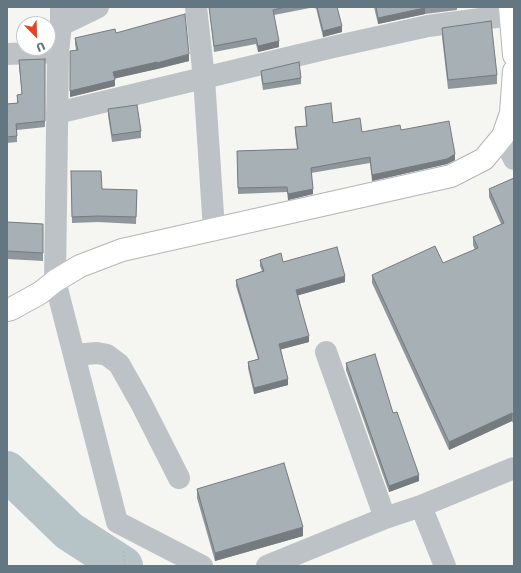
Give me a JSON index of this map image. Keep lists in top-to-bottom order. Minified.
{"north":"bottom right"}
